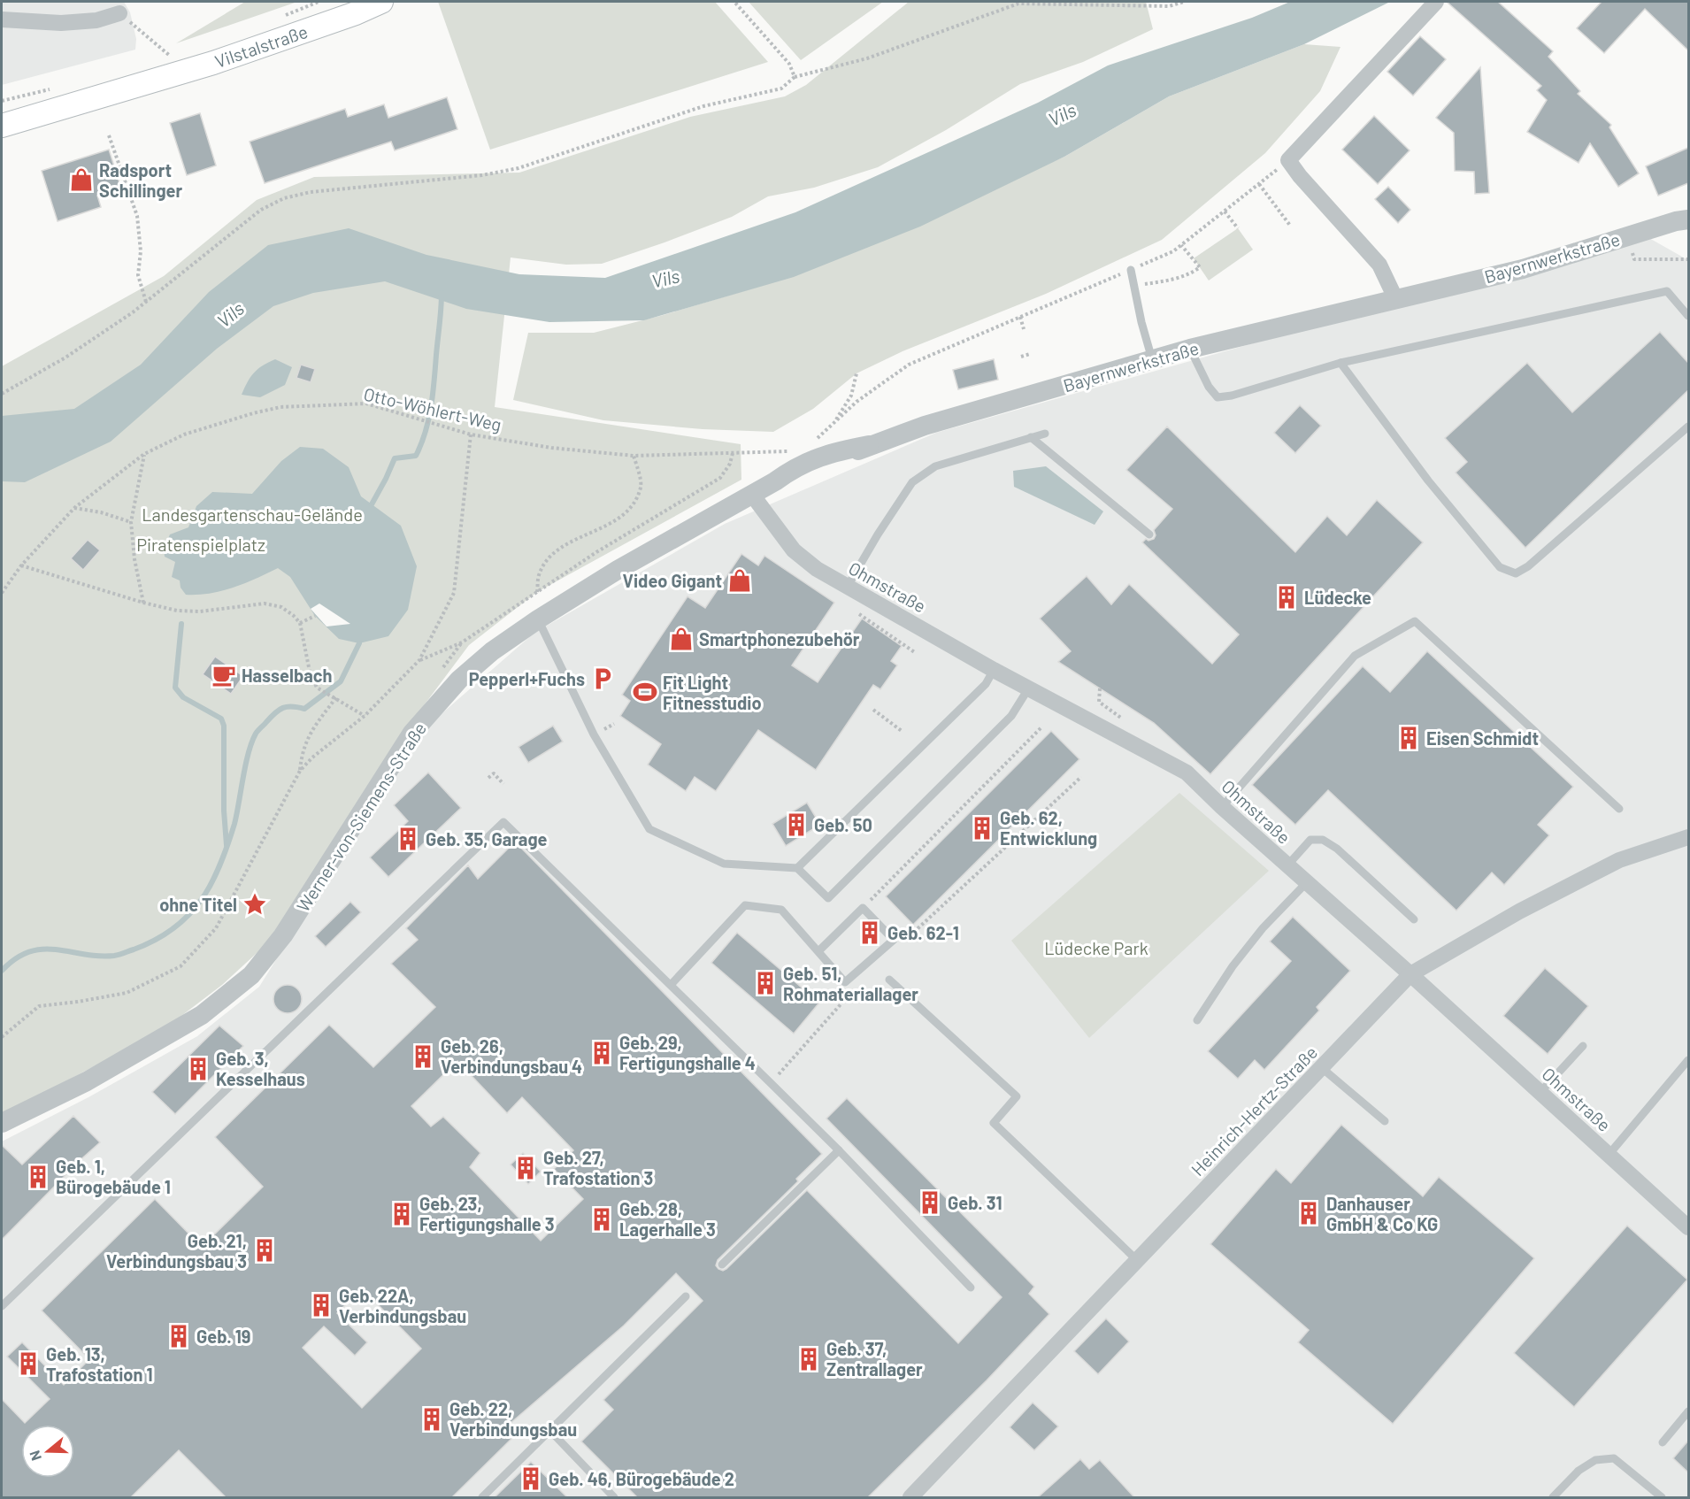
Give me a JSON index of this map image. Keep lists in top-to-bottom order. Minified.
{"streets":{"main road":["Vilstalstraße"],"street":["Bayernwerkstraße","Ohmstraße","Werner-von-Siemens-Straße","Heinrich-Hertz-Straße"],"path":["Otto-Wöhlert-Weg"]},"crossings":[["Bayernwerkstraße","Ohmstraße"],["Bayernwerkstraße","Werner-von-Siemens-Straße"],["Ohmstraße","Werner-von-Siemens-Straße"],["Ohmstraße","Heinrich-Hertz-Straße"]],"water":["Vils"],"parks":["Landesgartenschau-Gelände","Piratenspielplatz","Lüdecke Park"],"places":{"shop":["Radsport Schillinger","Video Gigant","Smartphonezubehör"],"building":["Lüdecke","Eisen Schmidt","Geb. 50","Geb. 62, Entwicklung","Geb. 35, Garage","Geb. 62-1","Geb. 51, Rohmateriallager","Geb. 29, Fertigungshalle 4","Geb. 26, Verbindungsbau 4","Geb. 3, Kesselhaus","Geb. 27, Trafostation 3","Geb. 1, Bürogebäude 1","Geb. 31","Danhauser GmbH & Co KG","Geb. 23, Fertigungshalle 3","Geb. 28, Lagerhalle 3","Geb. 21, Verbindungsbau 3","Geb. 22A, Verbindungsbau","Geb. 19","Geb. 37, Zentrallager","Geb. 13, Trafostation 1","Geb. 22, Verbindungsbau","Geb. 46, Bürogebäude 2"],"cafe":["Hasselbach"],"parking":["Pepperl+Fuchs"],"sports":["Fit Light Fitnesstudio"],"place":["ohne Titel"]},"north":"left"}
